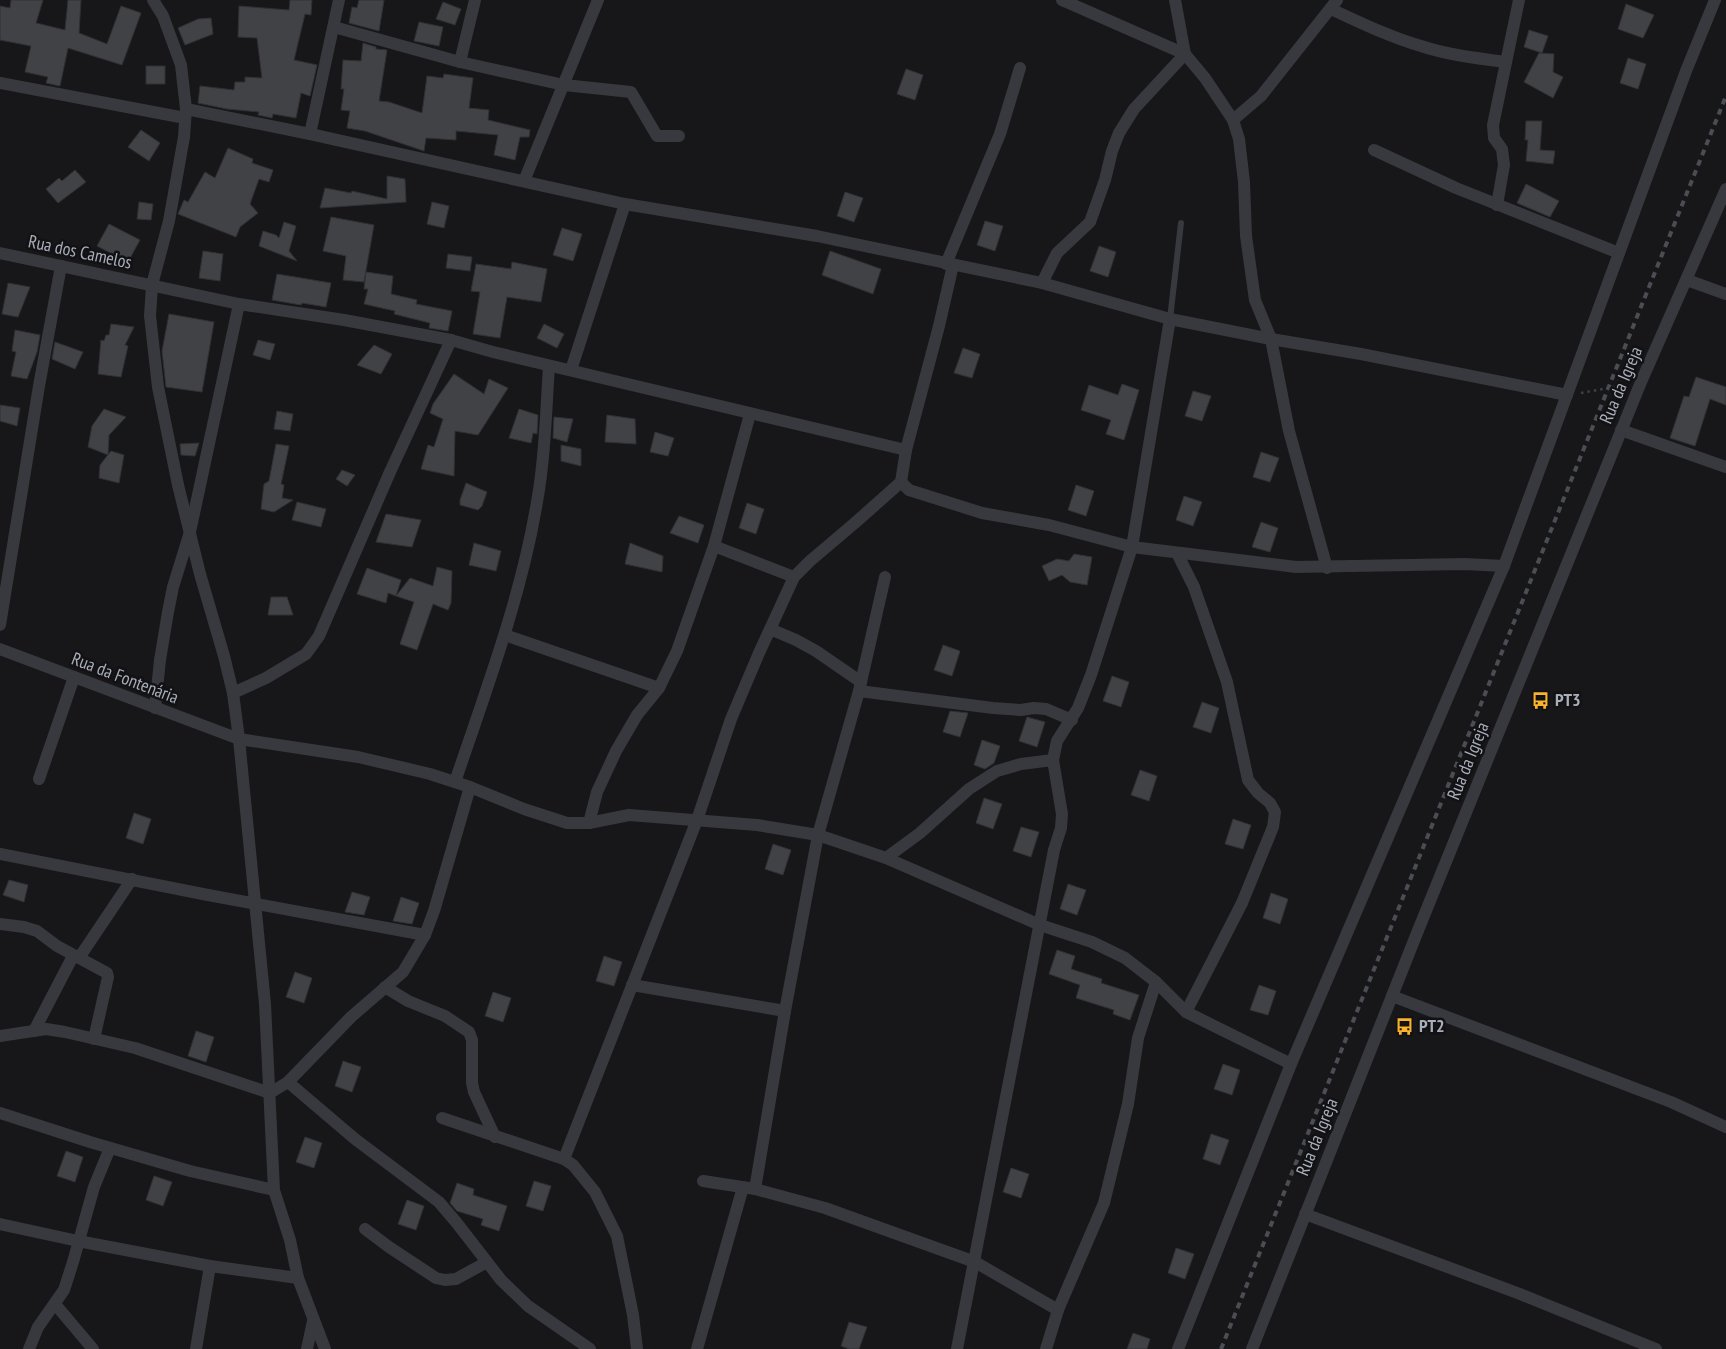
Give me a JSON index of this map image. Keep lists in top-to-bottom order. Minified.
{"streets":{"street":["Rua dos Camelos","Rua da Igreja","Rua da Fontenária"]},"places":{"bus stop":["PT3","PT2"]}}
